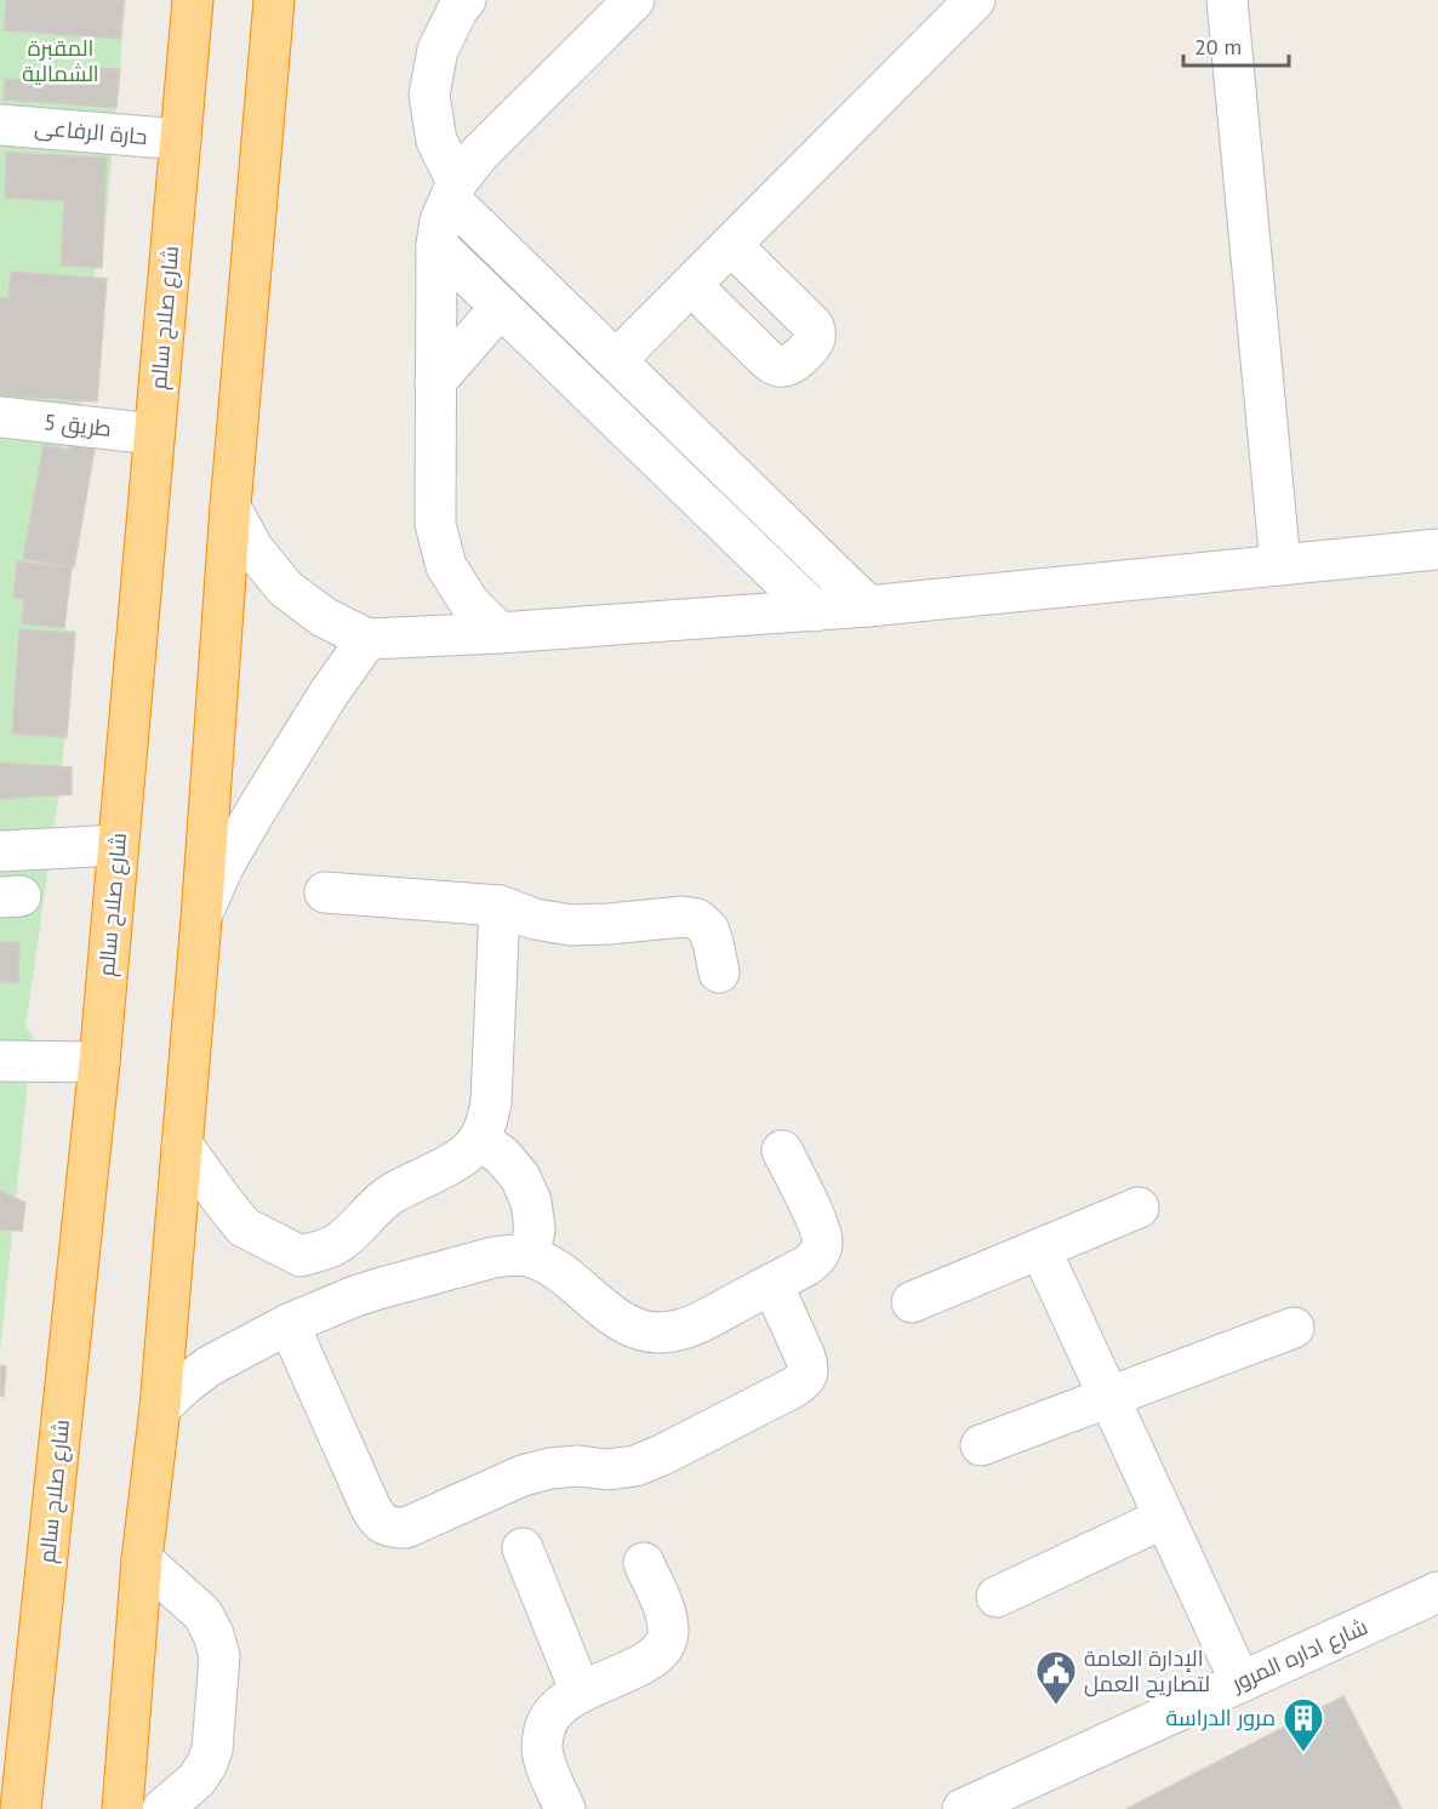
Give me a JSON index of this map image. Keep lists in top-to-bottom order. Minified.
{"streets":{"highway":["شارع صلاح سالم"],"street":["حارة الرفاعى","طريق 5","شارع اداره المرور"]},"crossings":[["حارة الرفاعى","شارع صلاح سالم"],["شارع صلاح سالم","طريق 5"]],"parks":["المقبرة الشمالية"],"places":{"public building":["الإدارة العامة لتصاريح العمل"],"building":["مرور الدراسة"]},"scale_bar":"20 m"}
